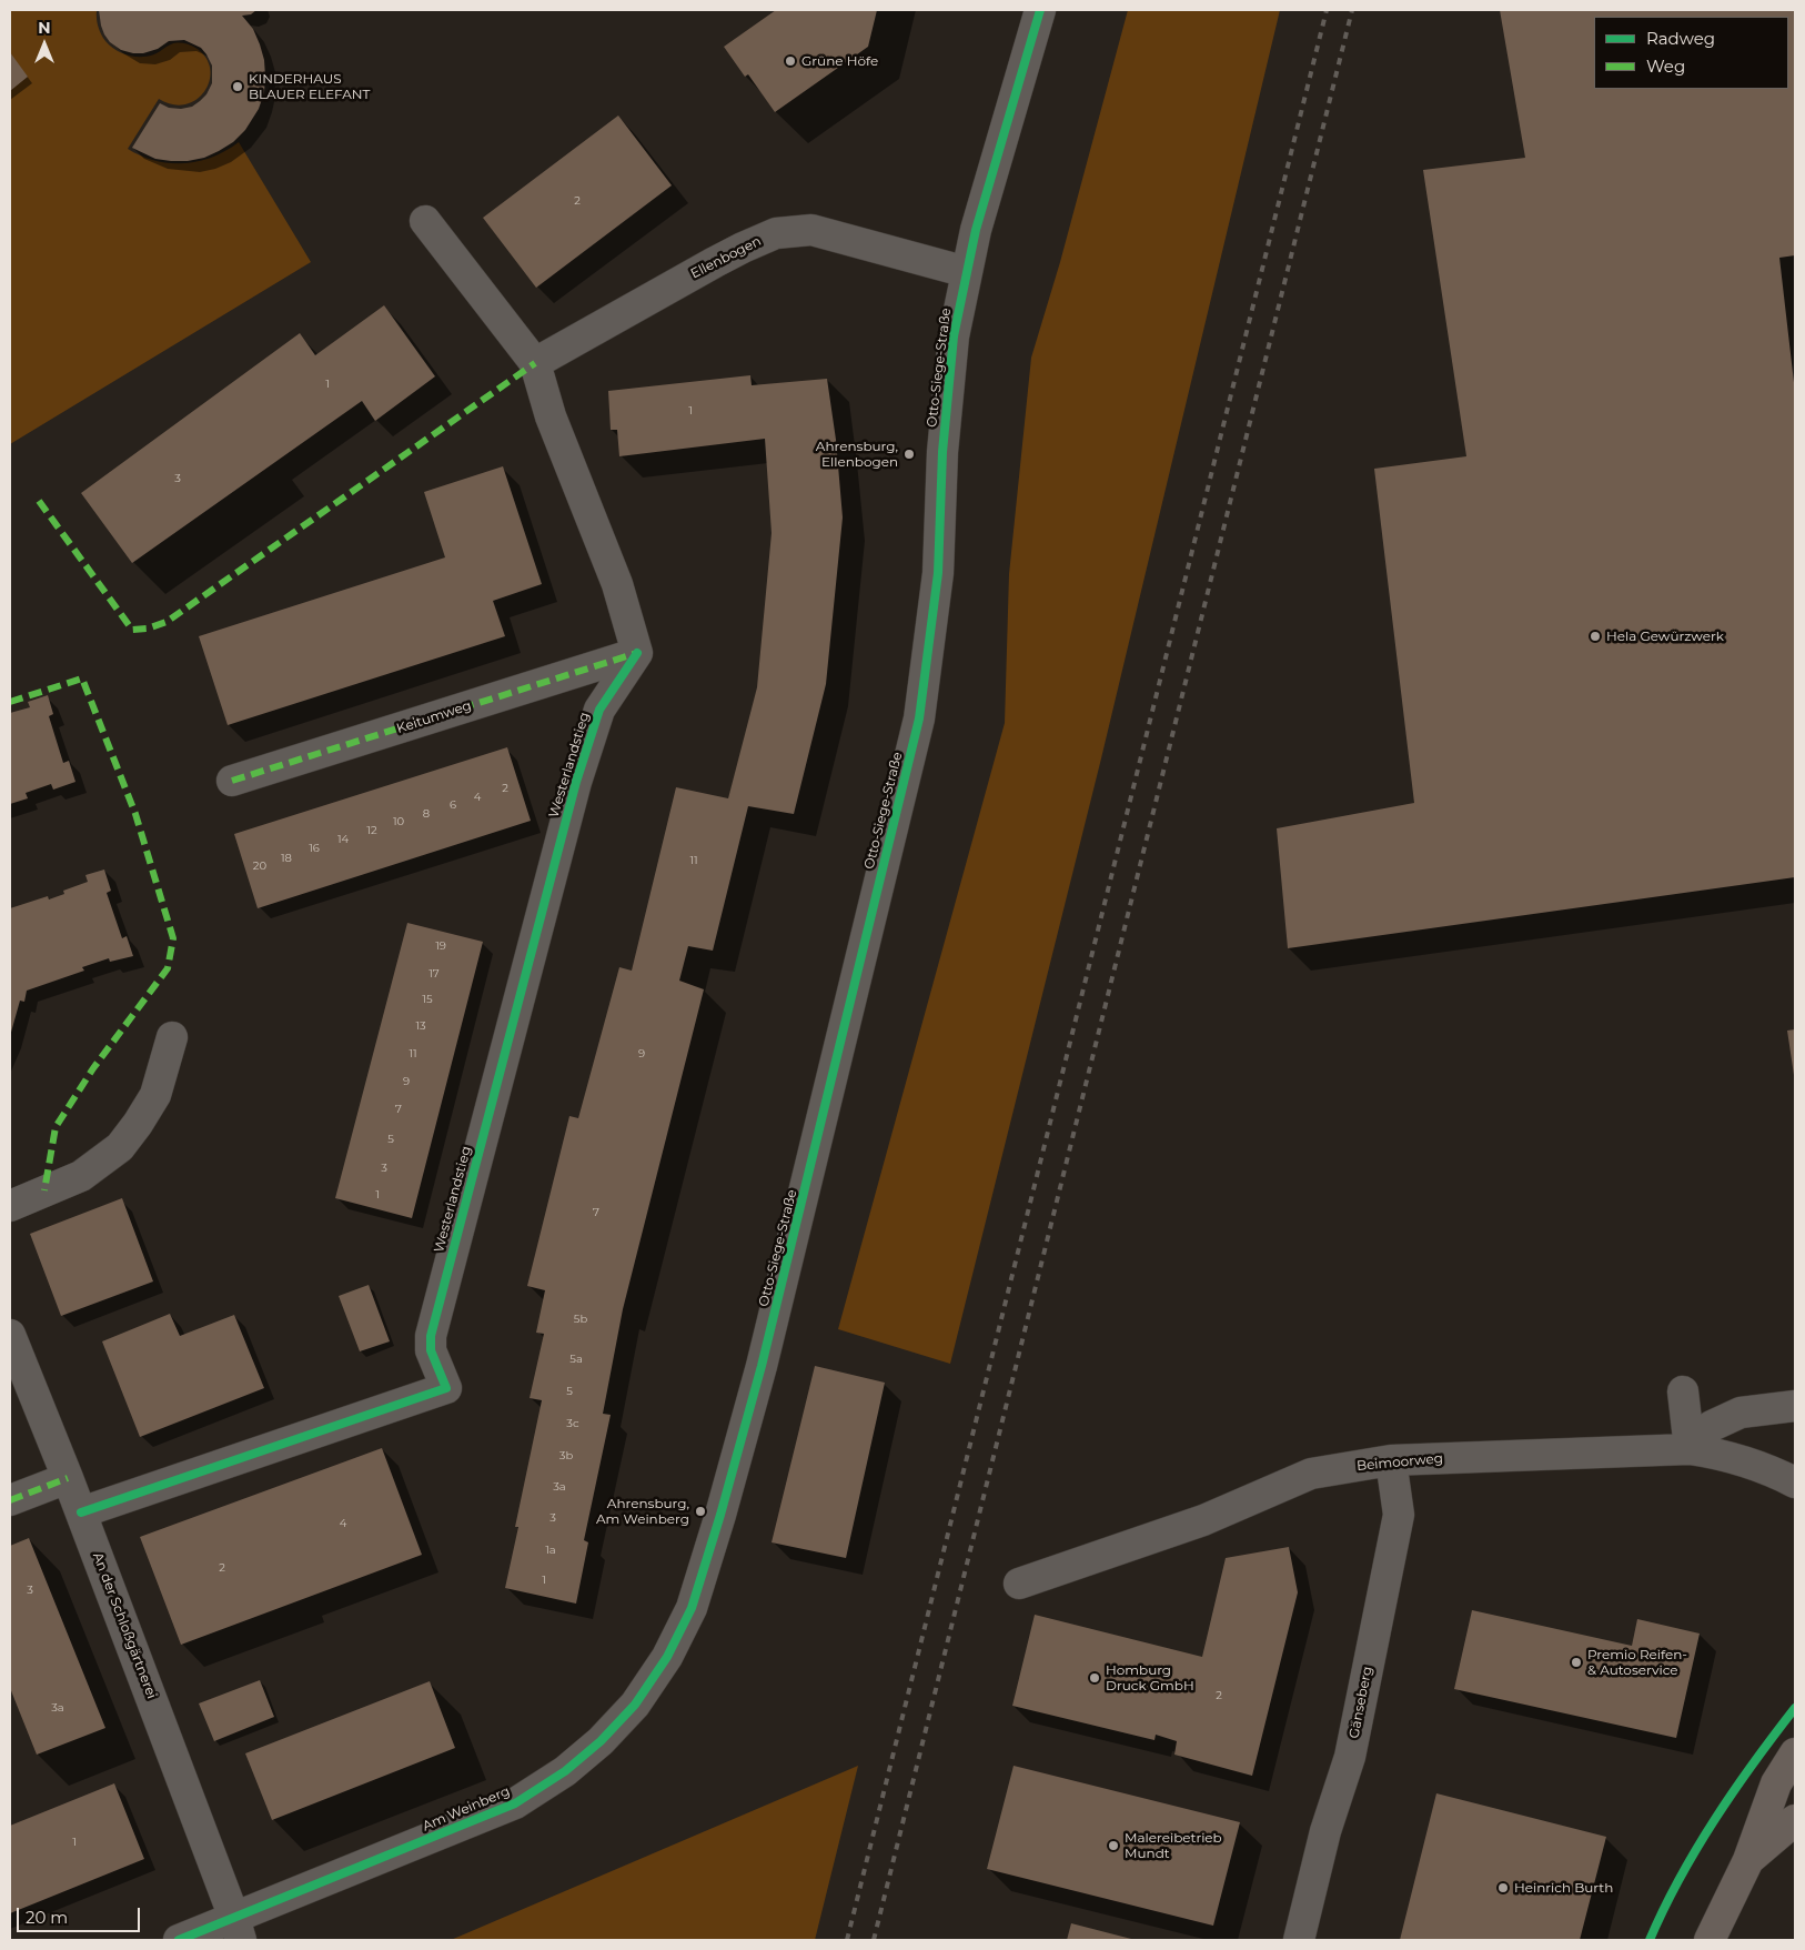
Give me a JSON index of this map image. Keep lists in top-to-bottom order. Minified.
{"streets":{"street":["Ellenbogen","Otto-Siege-Straße","Keitumweg","Westerlandstieg","Beimoorweg","An der Schloßgärtnerei","Gänseberg","Am Weinberg"]},"crossings":[["Ellenbogen","Otto-Siege-Straße"],["Otto-Siege-Straße","Am Weinberg"],["Keitumweg","Westerlandstieg"],["Westerlandstieg","An der Schloßgärtnerei"],["Beimoorweg","Gänseberg"],["An der Schloßgärtnerei","Am Weinberg"]],"places":["Grüne Höfe","KINDERHAUS BLAUER ELEFANT","Ahrensburg, Ellenbogen","Hela Gewürzwerk","Ahrensburg, Am Weinberg","Premio Reifen- & Autoservice","Homburg Druck GmbH","Malereibetrieb Mundt","Heinrich Burth"],"house_numbers":["2","1","1","3","2","4","6","8","10","12","14","16","18","11","20","19","17","15","13","11","9","9","7","5","3","1","7","5b","5a","5","3c","3b","3a","3","4","1a","2","1","3","2","3a","1"],"legend":["Radweg","Weg"],"scale_bar":"20 m","north":"top"}
